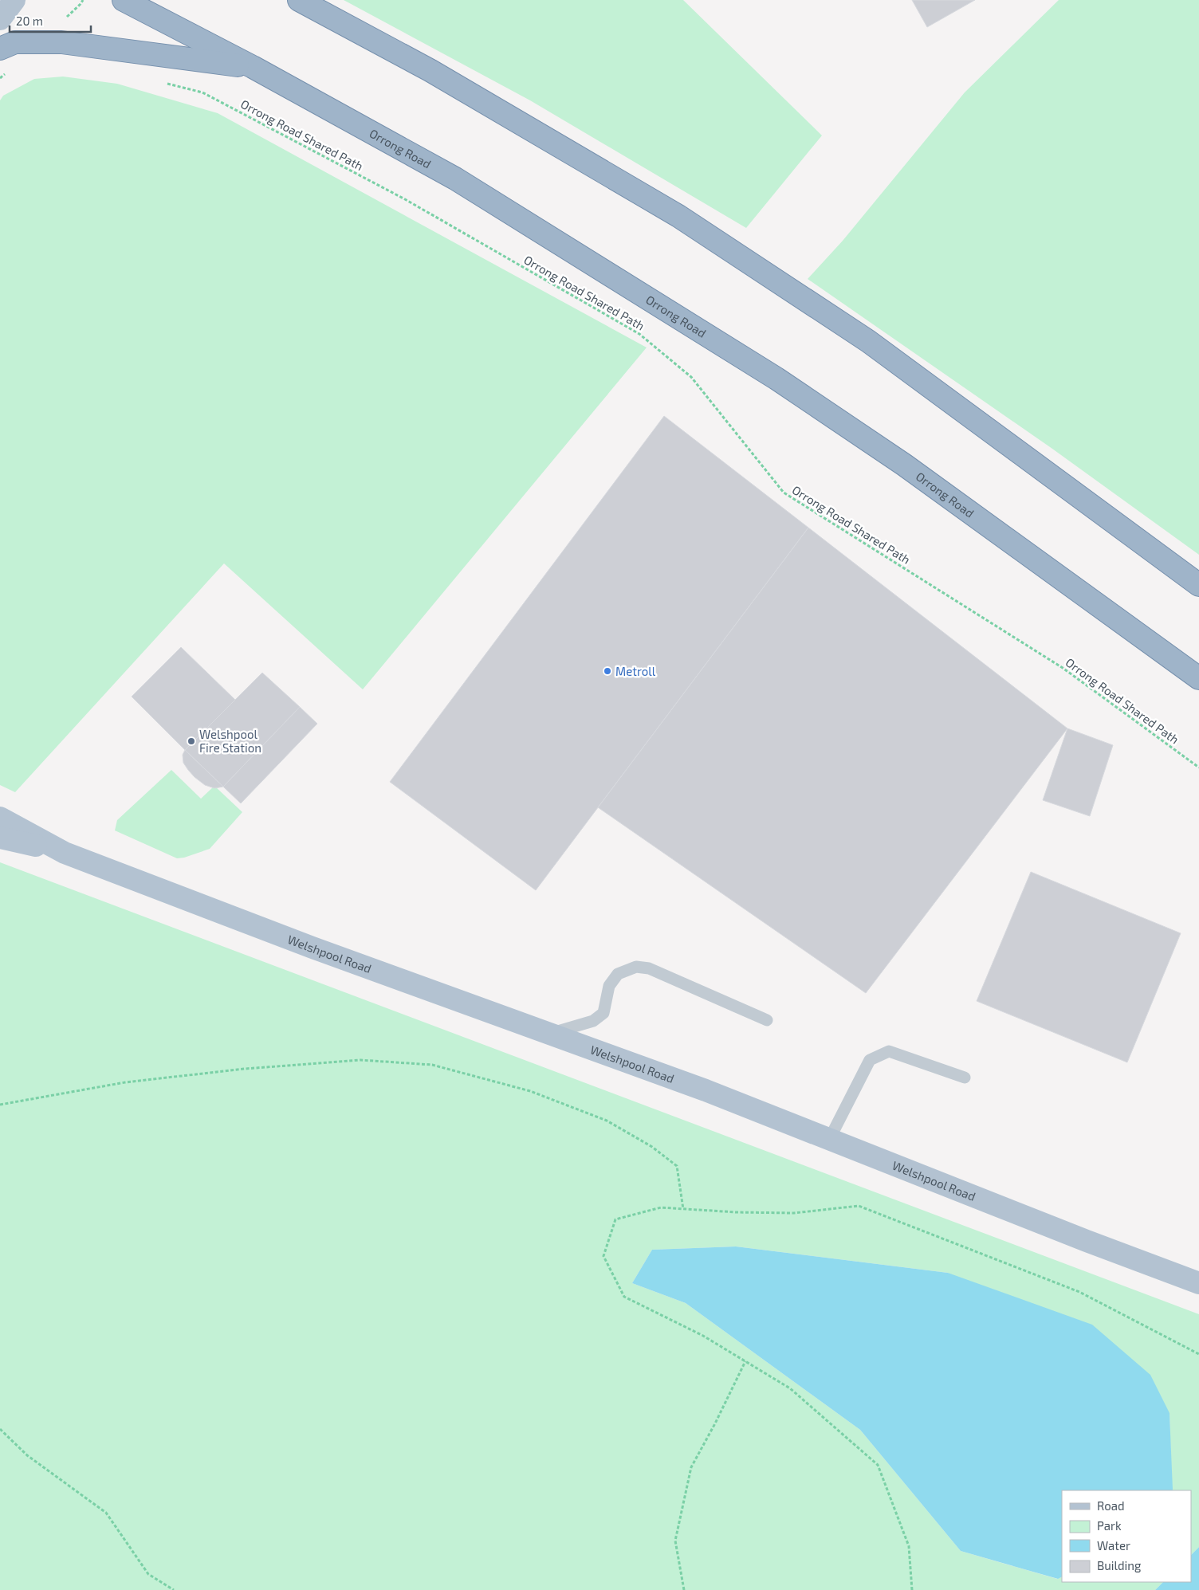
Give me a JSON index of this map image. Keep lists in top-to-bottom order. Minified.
{"streets":{"highway":["Orrong Road"],"main road":["Welshpool Road"],"path":["Orrong Road Shared Path"]},"places":["Metroll","Welshpool Fire Station"],"legend":["Road","Park","Water","Building"],"scale_bar":"20 m"}
